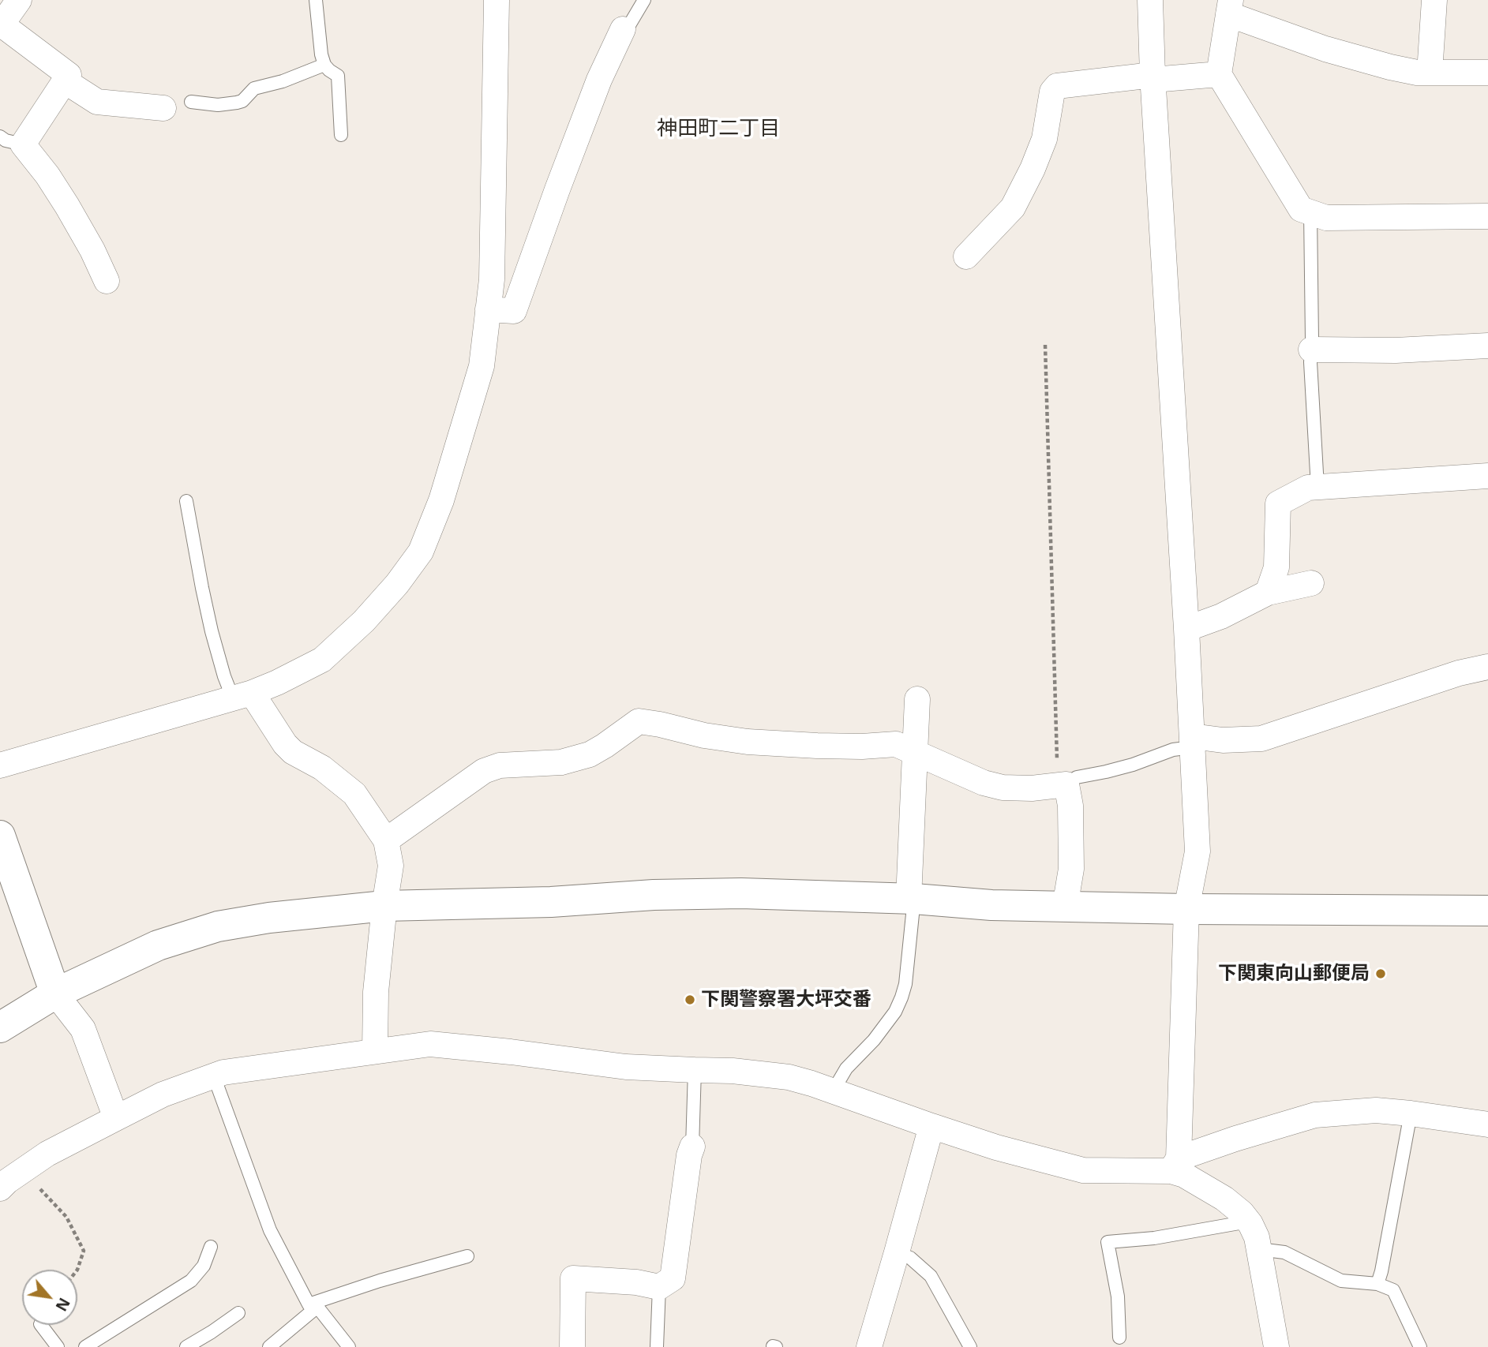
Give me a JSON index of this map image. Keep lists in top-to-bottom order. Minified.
{"districts":["神田町二丁目"],"places":["下関東向山郵便局","下関警察署大坪交番"],"north":"bottom right"}
